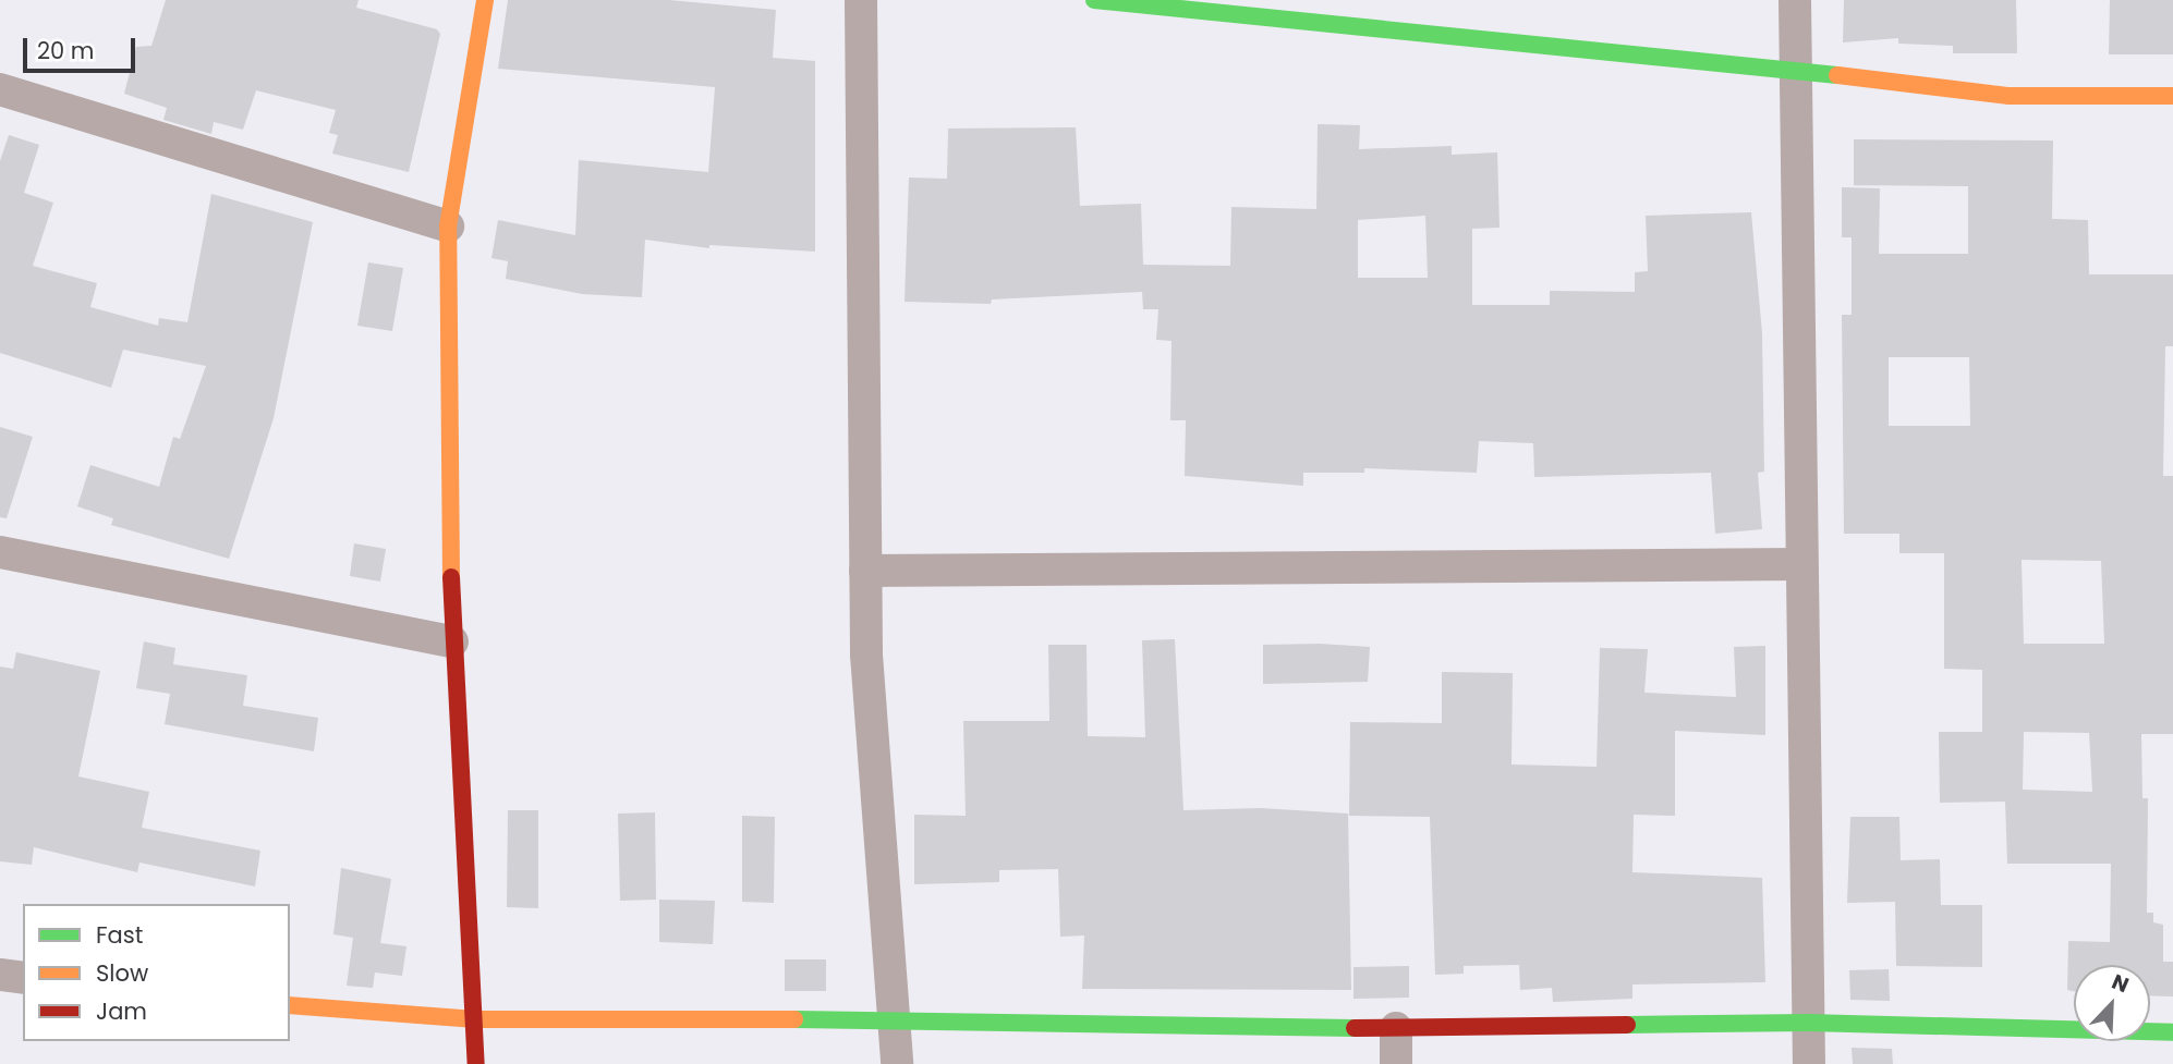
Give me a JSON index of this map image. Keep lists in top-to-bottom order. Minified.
{"legend":["Fast","Slow","Jam"],"scale_bar":"20 m","north":"top right"}
